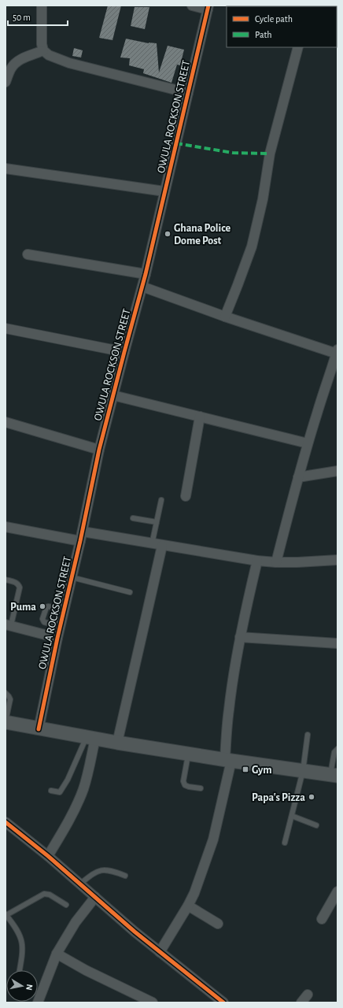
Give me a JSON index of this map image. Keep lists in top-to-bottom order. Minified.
{"streets":{"street":["OWULA ROCKSON STREET"]},"places":{"other":["Ghana Police Dome Post","Puma","Papa's Pizza"],"transit":["Gym"]},"legend":["Cycle path","Path"],"scale_bar":"50 m","north":"right"}
